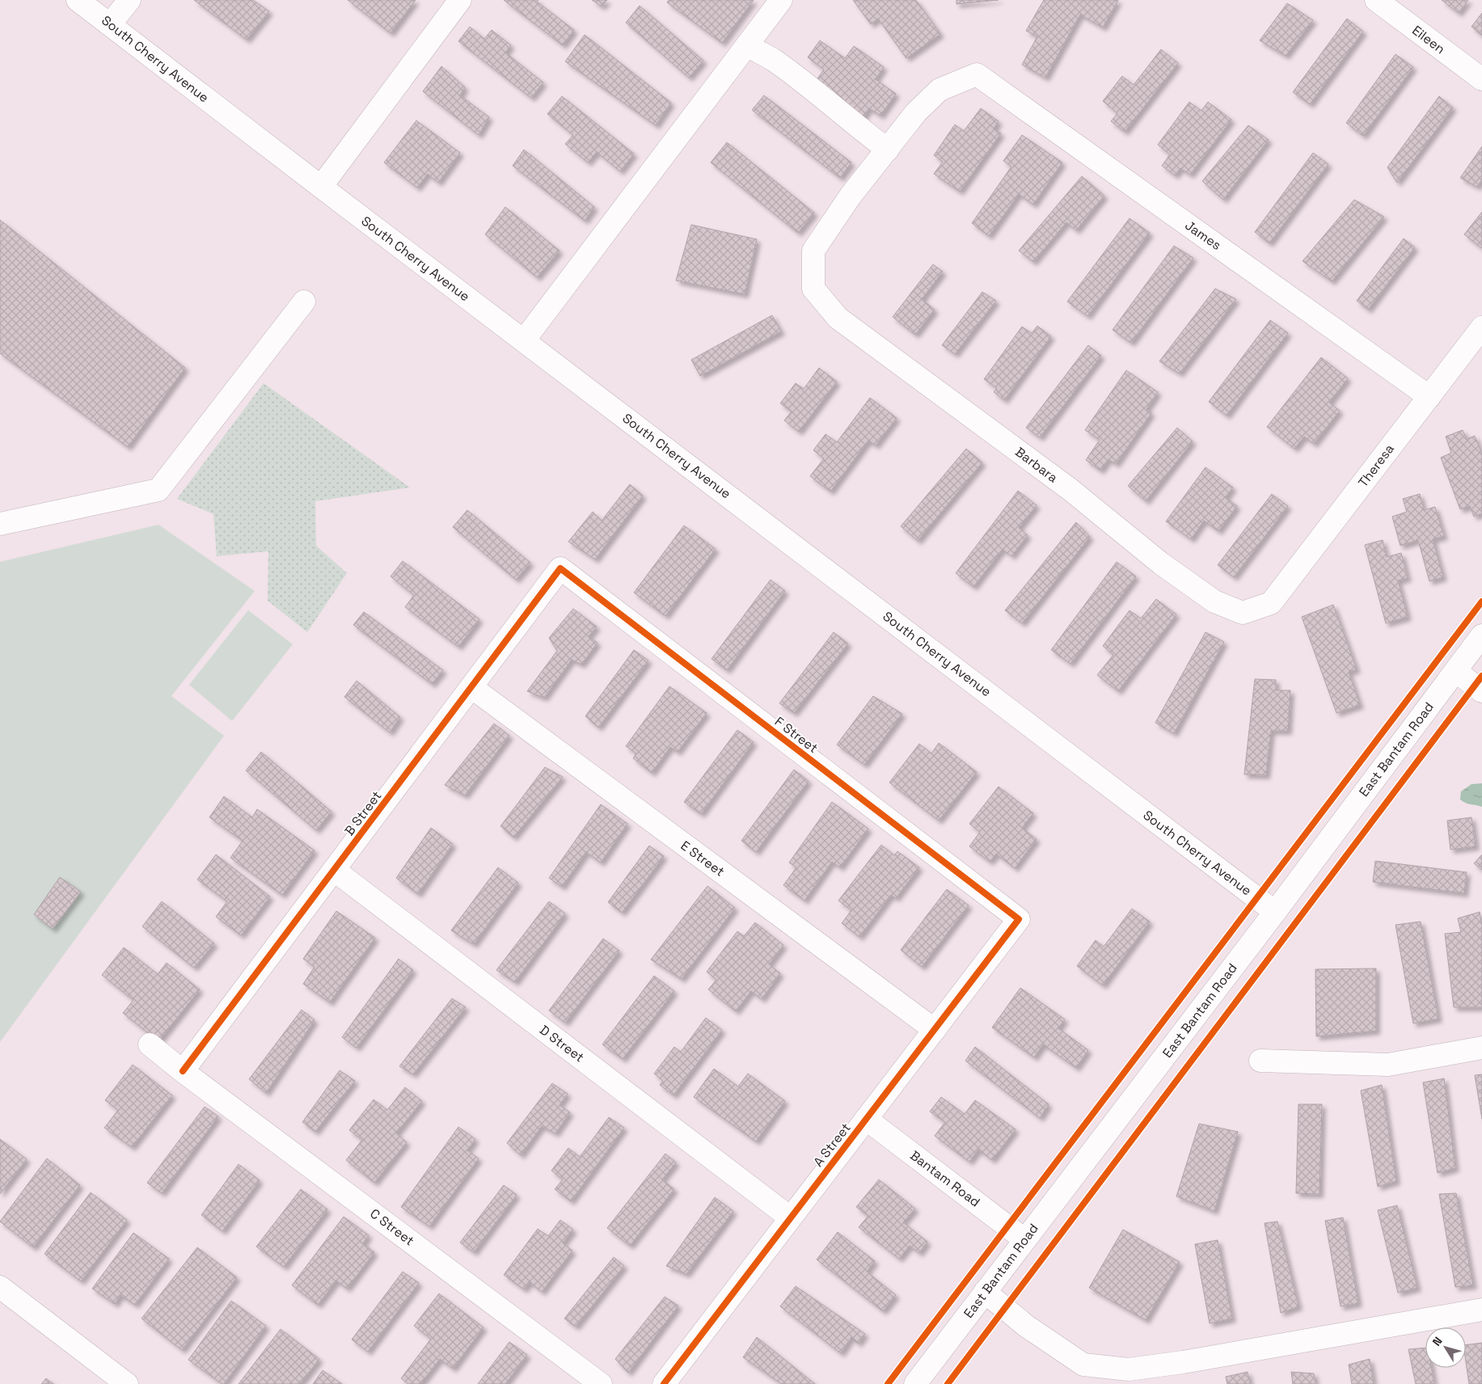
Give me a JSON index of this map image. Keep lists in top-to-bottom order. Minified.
{"streets":{"street":["Eileen","South Cherry Avenue","James","Barbara","Theresa","F Street","East Bantam Road","B Street","E Street","D Street","A Street","Bantam Road","C Street"]},"crossings":[["South Cherry Avenue","East Bantam Road"],["James","Barbara"],["James","Theresa"],["Barbara","Theresa"],["F Street","B Street"],["F Street","A Street"],["East Bantam Road","Bantam Road"],["B Street","E Street"],["B Street","D Street"],["B Street","C Street"],["E Street","A Street"],["D Street","A Street"],["A Street","Bantam Road"]],"north":"top left"}
